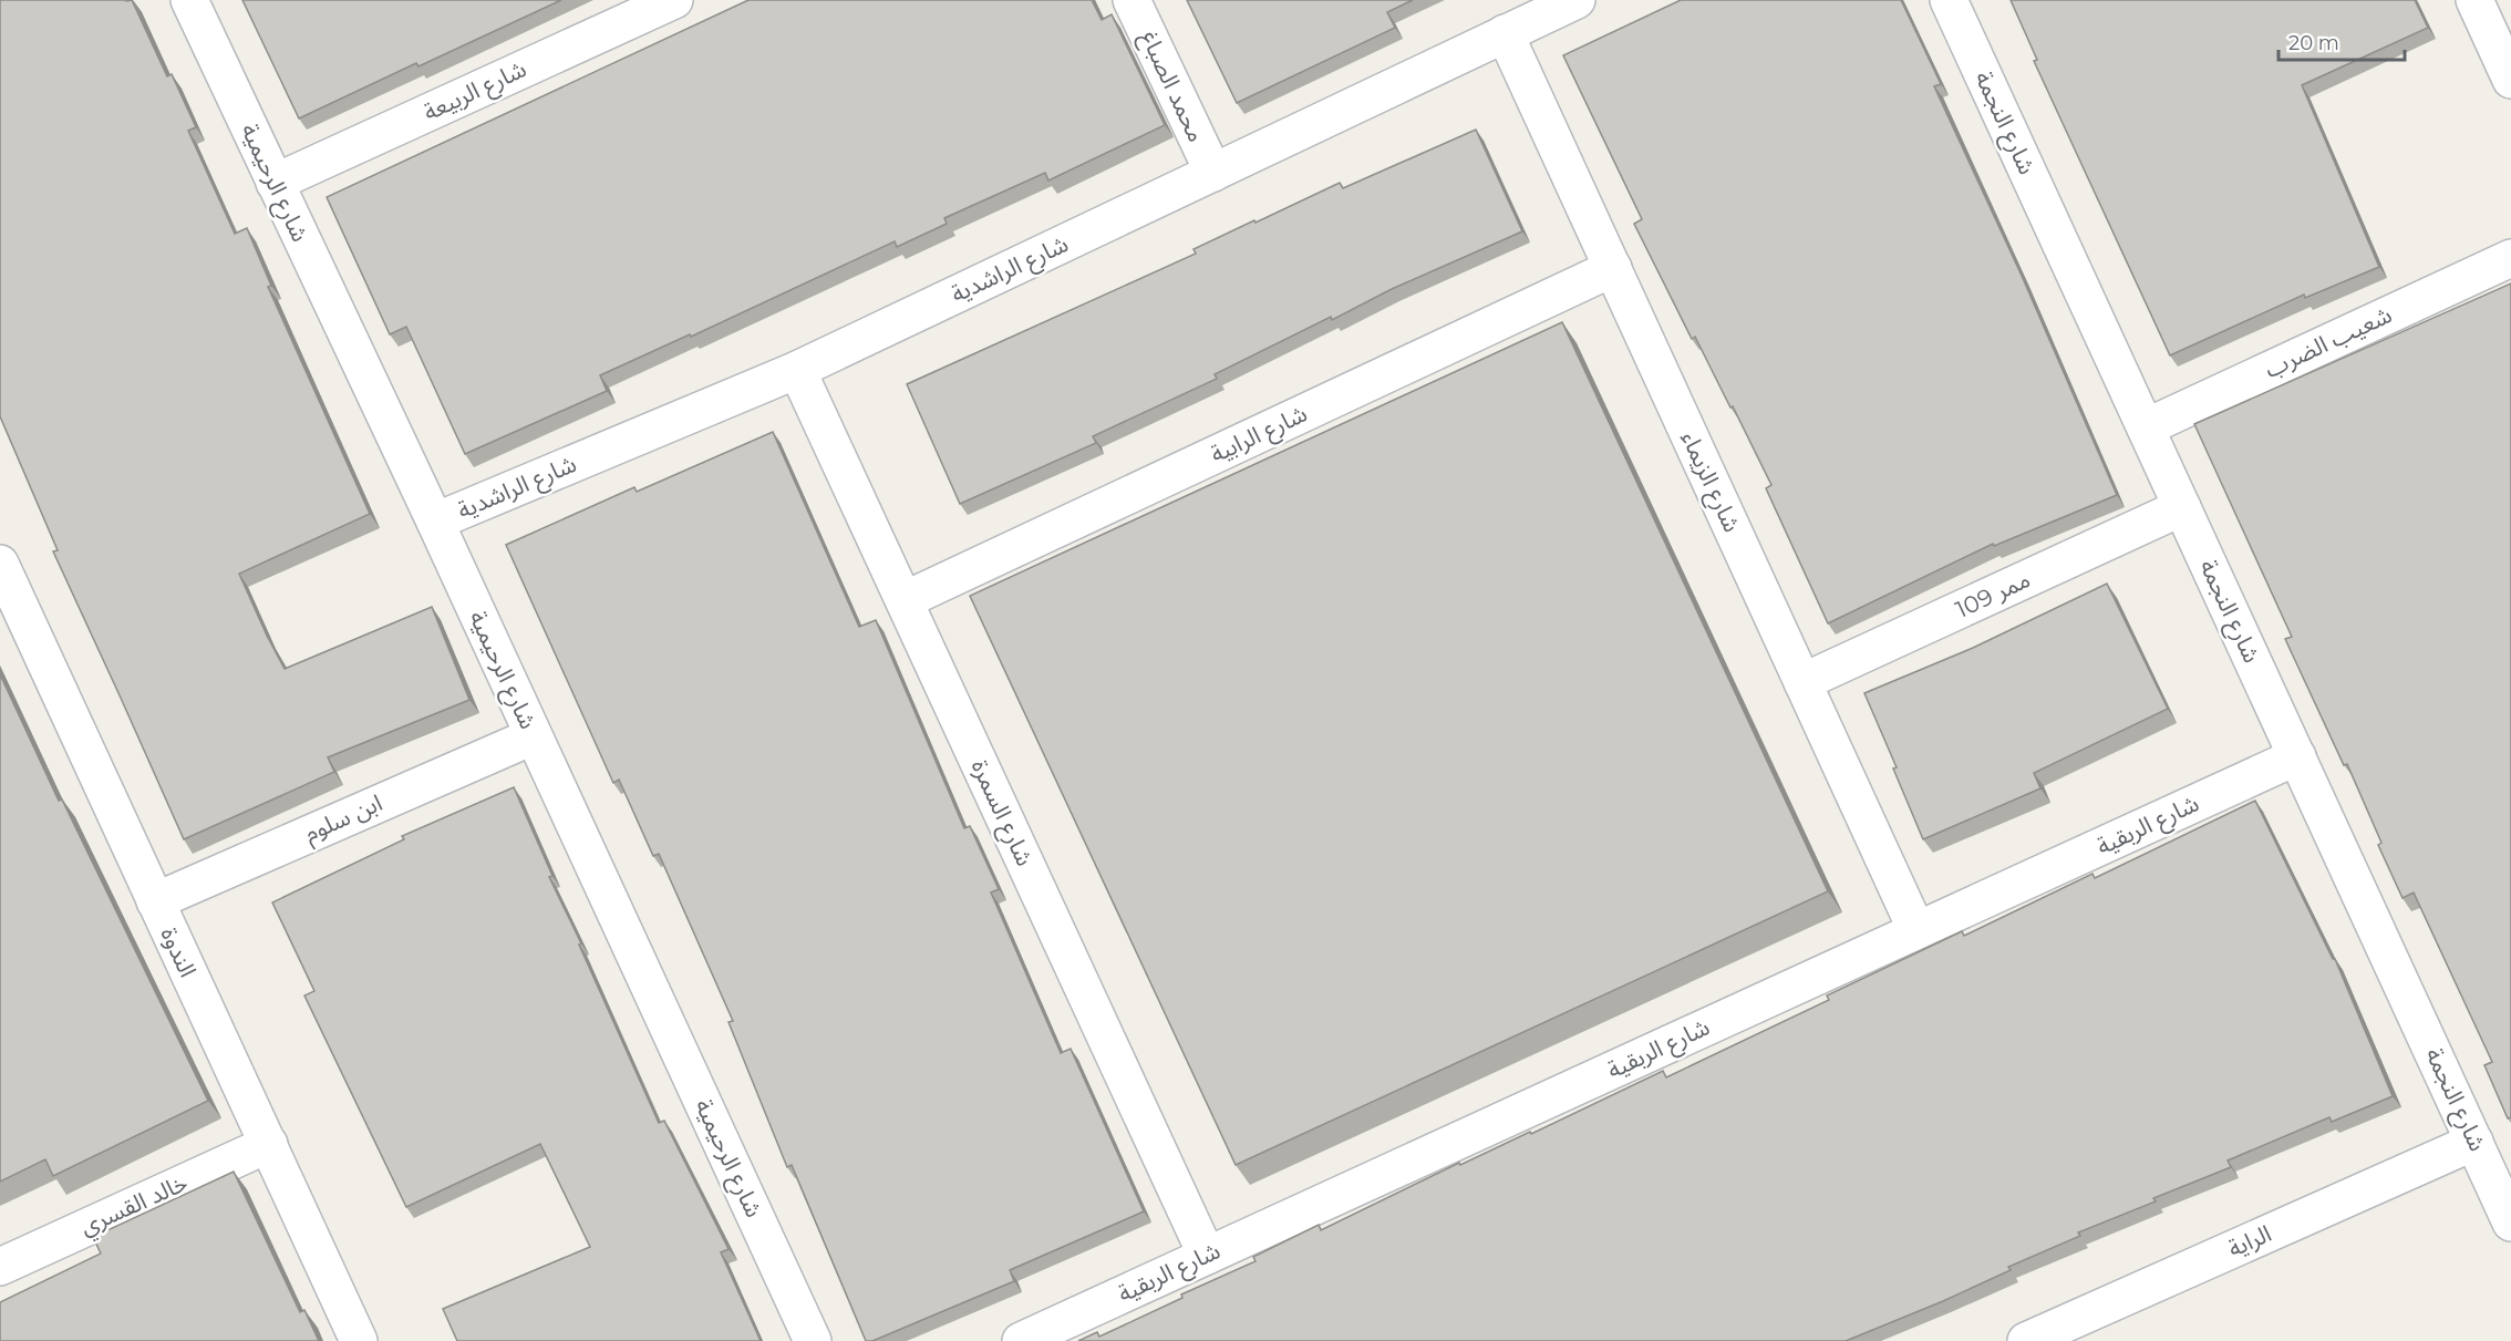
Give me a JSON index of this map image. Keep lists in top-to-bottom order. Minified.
{"streets":{"street":["محمد الصباغ","شارع الربيعة","شارع النجمة","شارع الرحيمية","شارع الراشدية","شعيب الضرب","شارع الرابية","شارع الزيماء","ممر 109","شارع السمرة","ابن سلوم","شارع الربقية","الندوة","خالد القسري","الراية"]},"crossings":[["محمد الصباغ","شارع الراشدية"],["شارع الربيعة","شارع الرحيمية"],["شارع النجمة","شعيب الضرب"],["شارع النجمة","ممر 109"],["شارع النجمة","شارع الربقية"],["شارع النجمة","الراية"],["شارع الرحيمية","شارع الراشدية"],["شارع الرحيمية","ابن سلوم"],["شارع الراشدية","شارع الزيماء"],["شارع الراشدية","شارع السمرة"],["شارع الرابية","شارع الزيماء"],["شارع الرابية","شارع السمرة"],["شارع الزيماء","ممر 109"],["شارع الزيماء","شارع الربقية"],["شارع السمرة","شارع الربقية"],["ابن سلوم","الندوة"],["الندوة","خالد القسري"]],"scale_bar":"20 m"}
